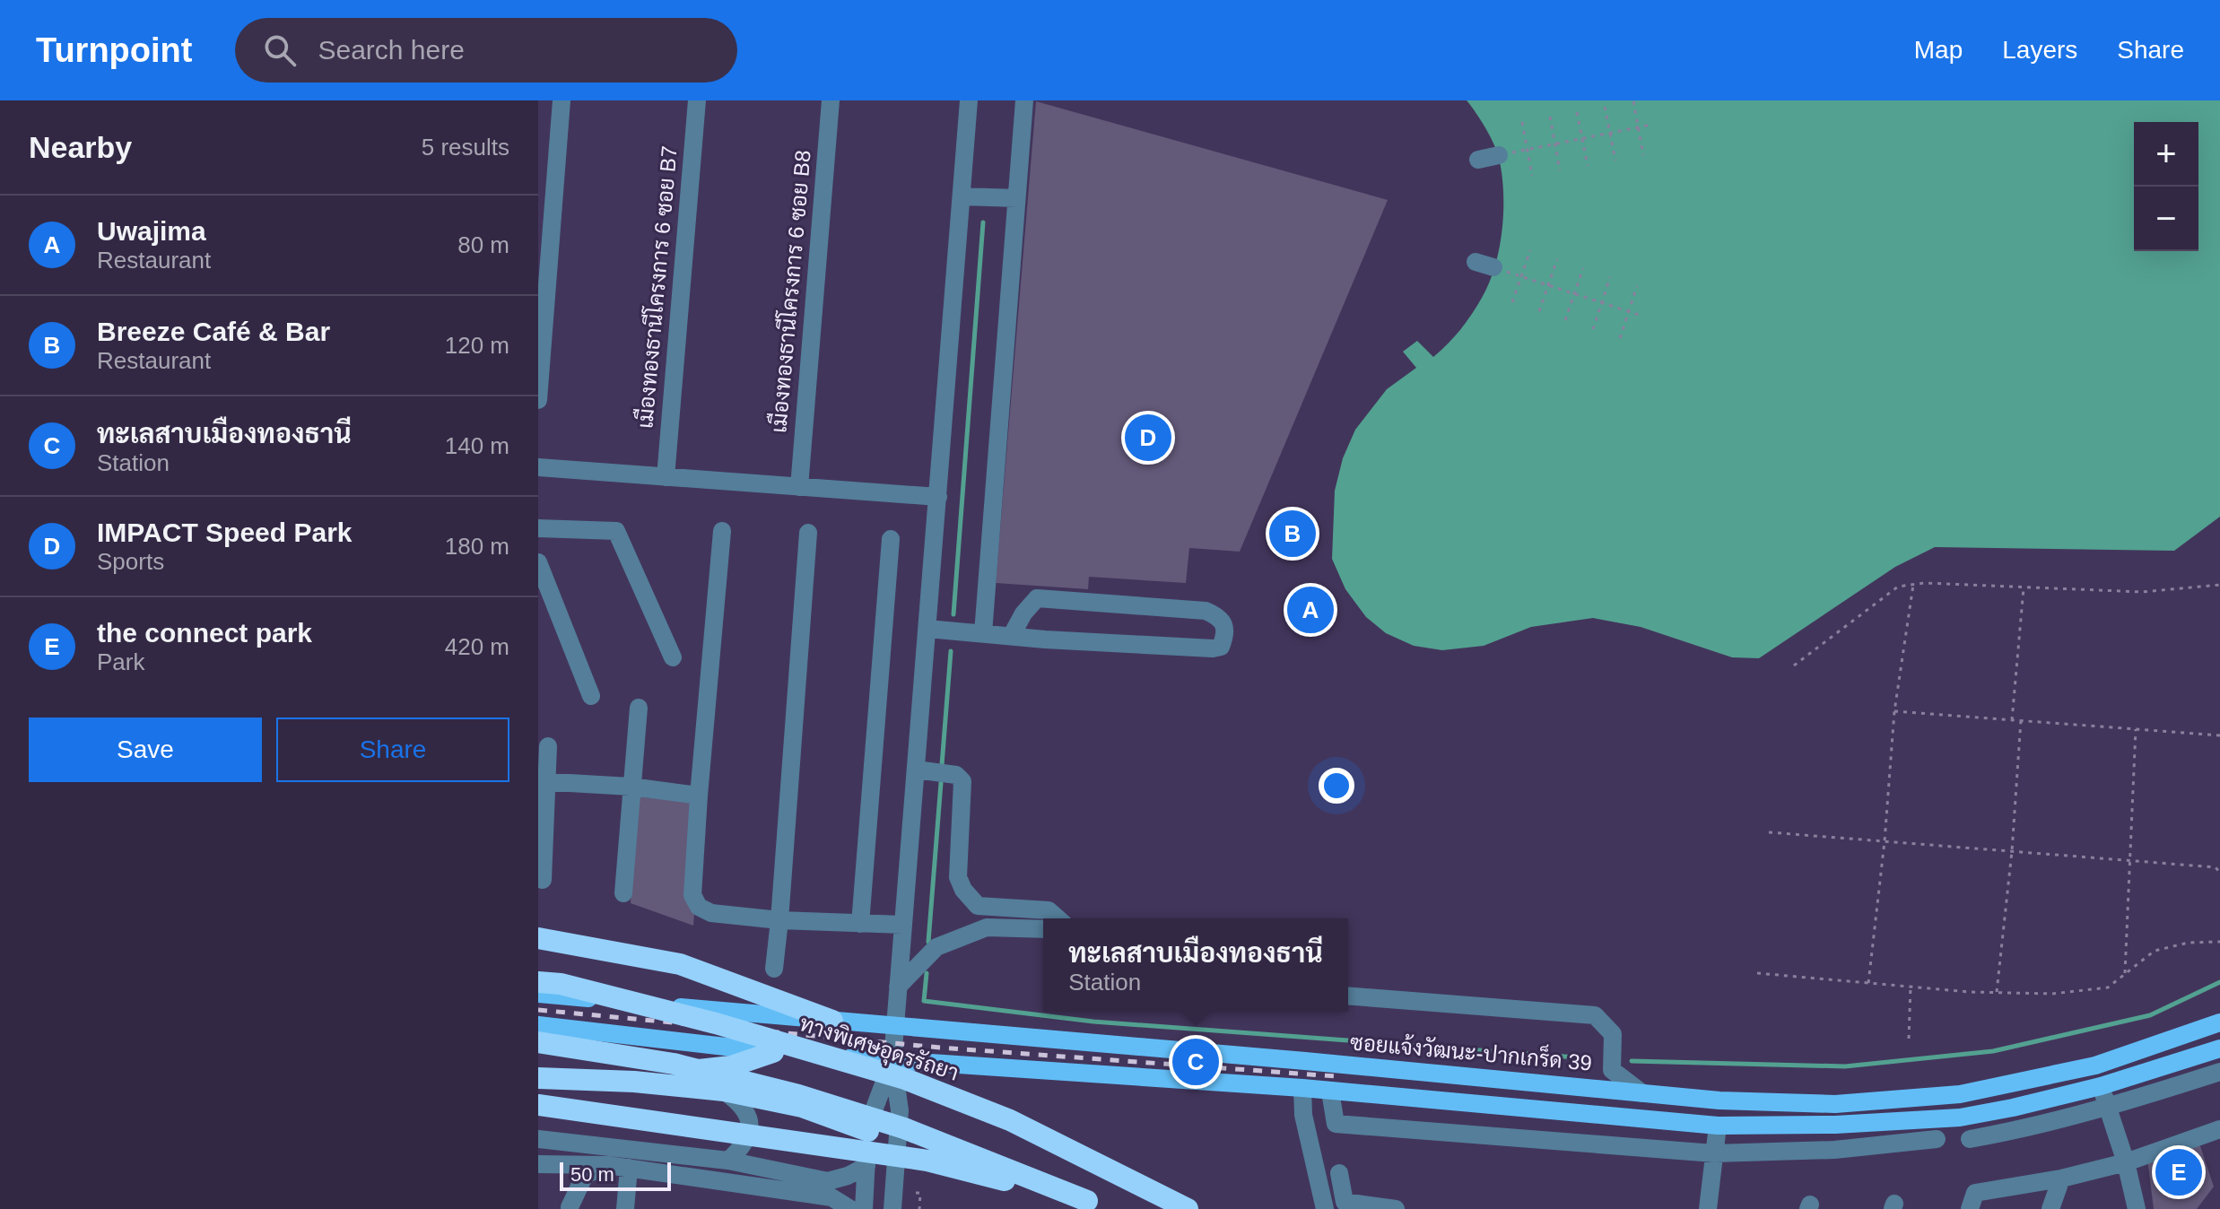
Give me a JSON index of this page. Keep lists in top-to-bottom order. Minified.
{"streets":{"highway":["ทางพิเศษอุดรรัถยา"],"main road":["ซอยแจ้งวัฒนะ-ปากเกร็ด 39"],"street":["เมืองทองธานีโครงการ 6 ซอย B7","เมืองทองธานีโครงการ 6 ซอย B8"]},"scale_bar":"50 m","page":{"header":"Turnpoint","search":"Search here","nav":["Map","Layers","Share"],"heading":["Nearby","5 results"],"map_buttons":["+","−"],"list":[{"mark":"A","name":"Uwajima","note":"Restaurant","value":"80 m"},{"mark":"B","name":"Breeze Café & Bar","note":"Restaurant","value":"120 m"},{"mark":"C","name":"ทะเลสาบเมืองทองธานี","note":"Station","value":"140 m"},{"mark":"D","name":"IMPACT Speed Park","note":"Sports","value":"180 m"},{"mark":"E","name":"the connect park","note":"Park","value":"420 m"}],"pins":["D","B","A","C","E"],"buttons":["Save","Share"],"popup":["ทะเลสาบเมืองทองธานี","Station"],"scale":"50 m"}}
